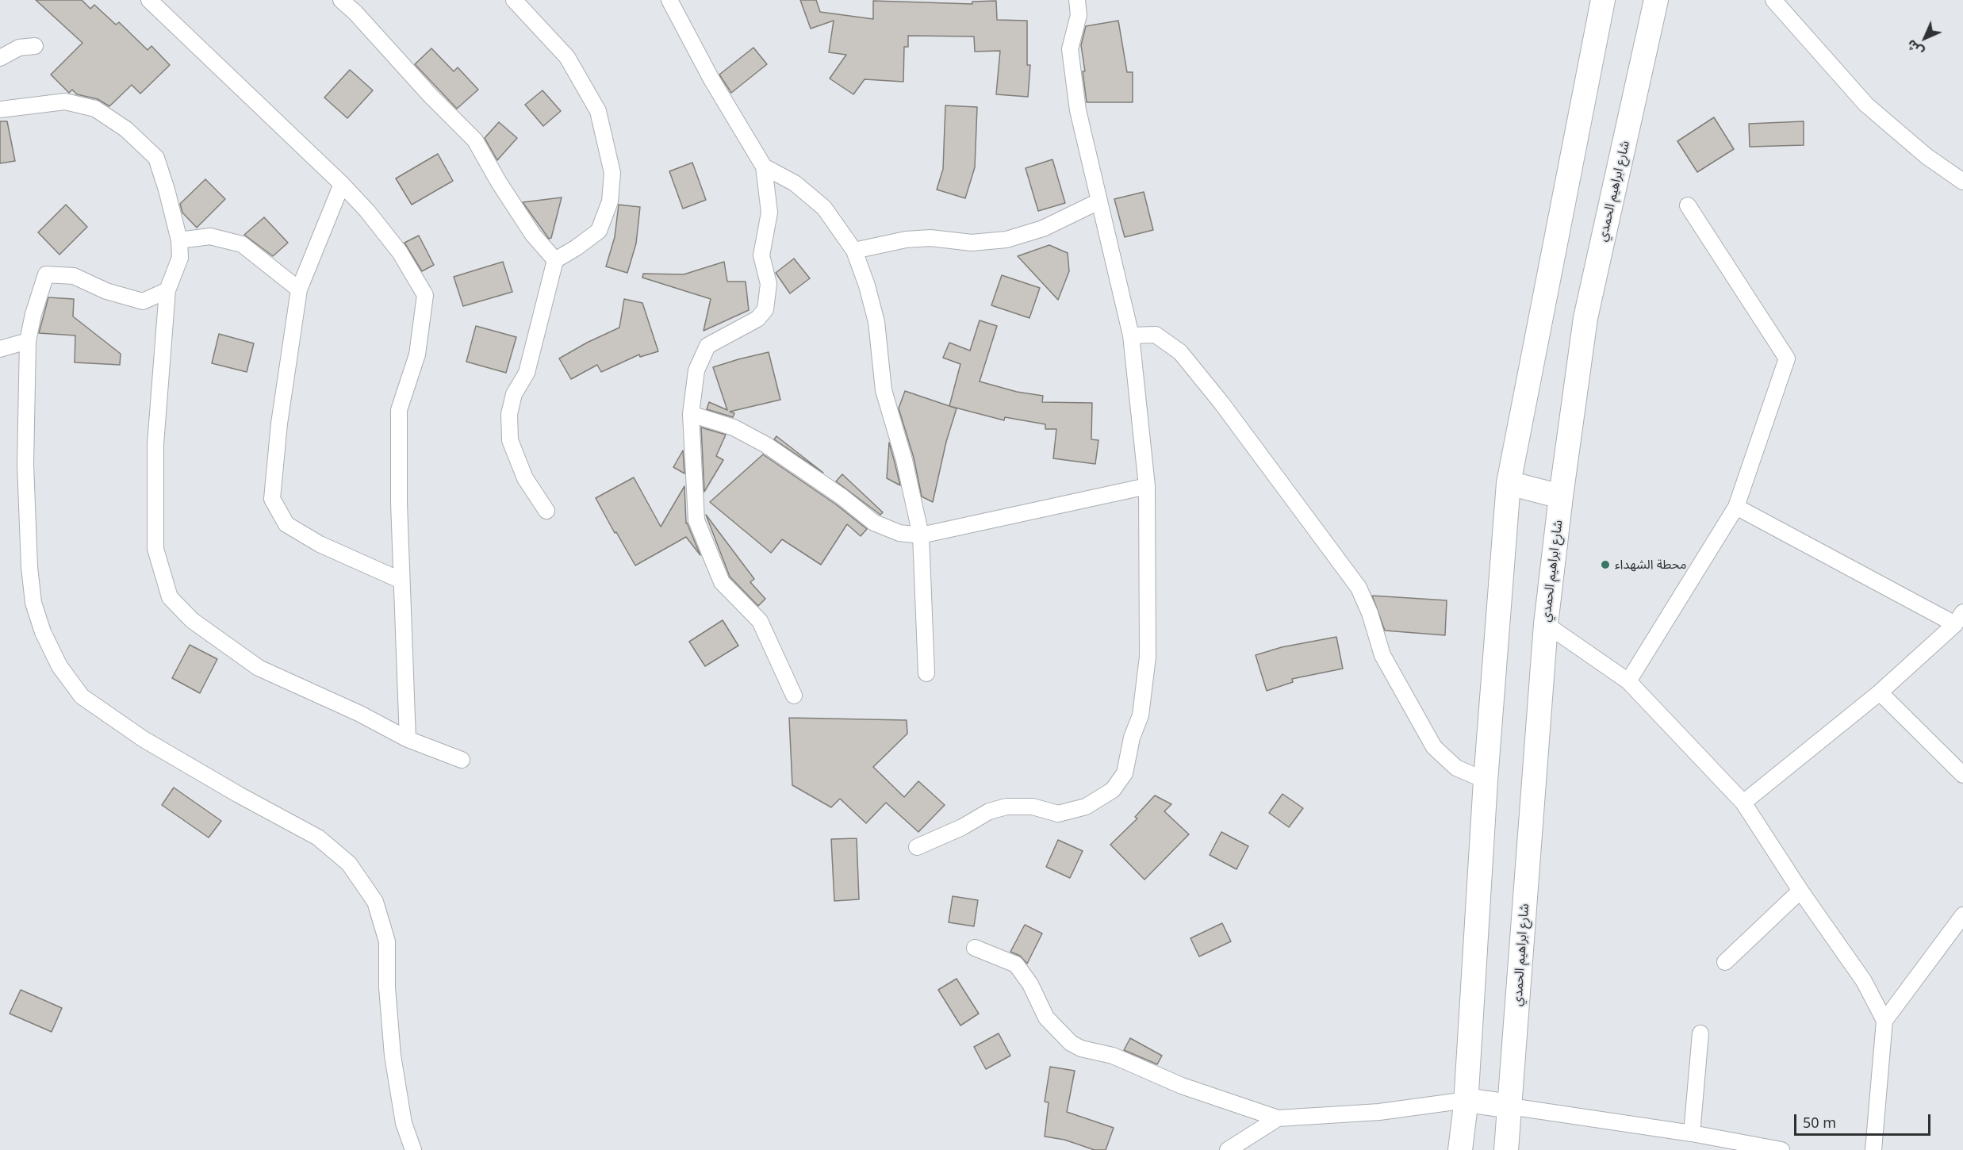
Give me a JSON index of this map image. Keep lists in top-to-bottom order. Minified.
{"streets":{"main road":["شارع ابراهيم الحمدي"]},"places":["محطة الشهداء"],"scale_bar":"50 m","north":"bottom left"}
